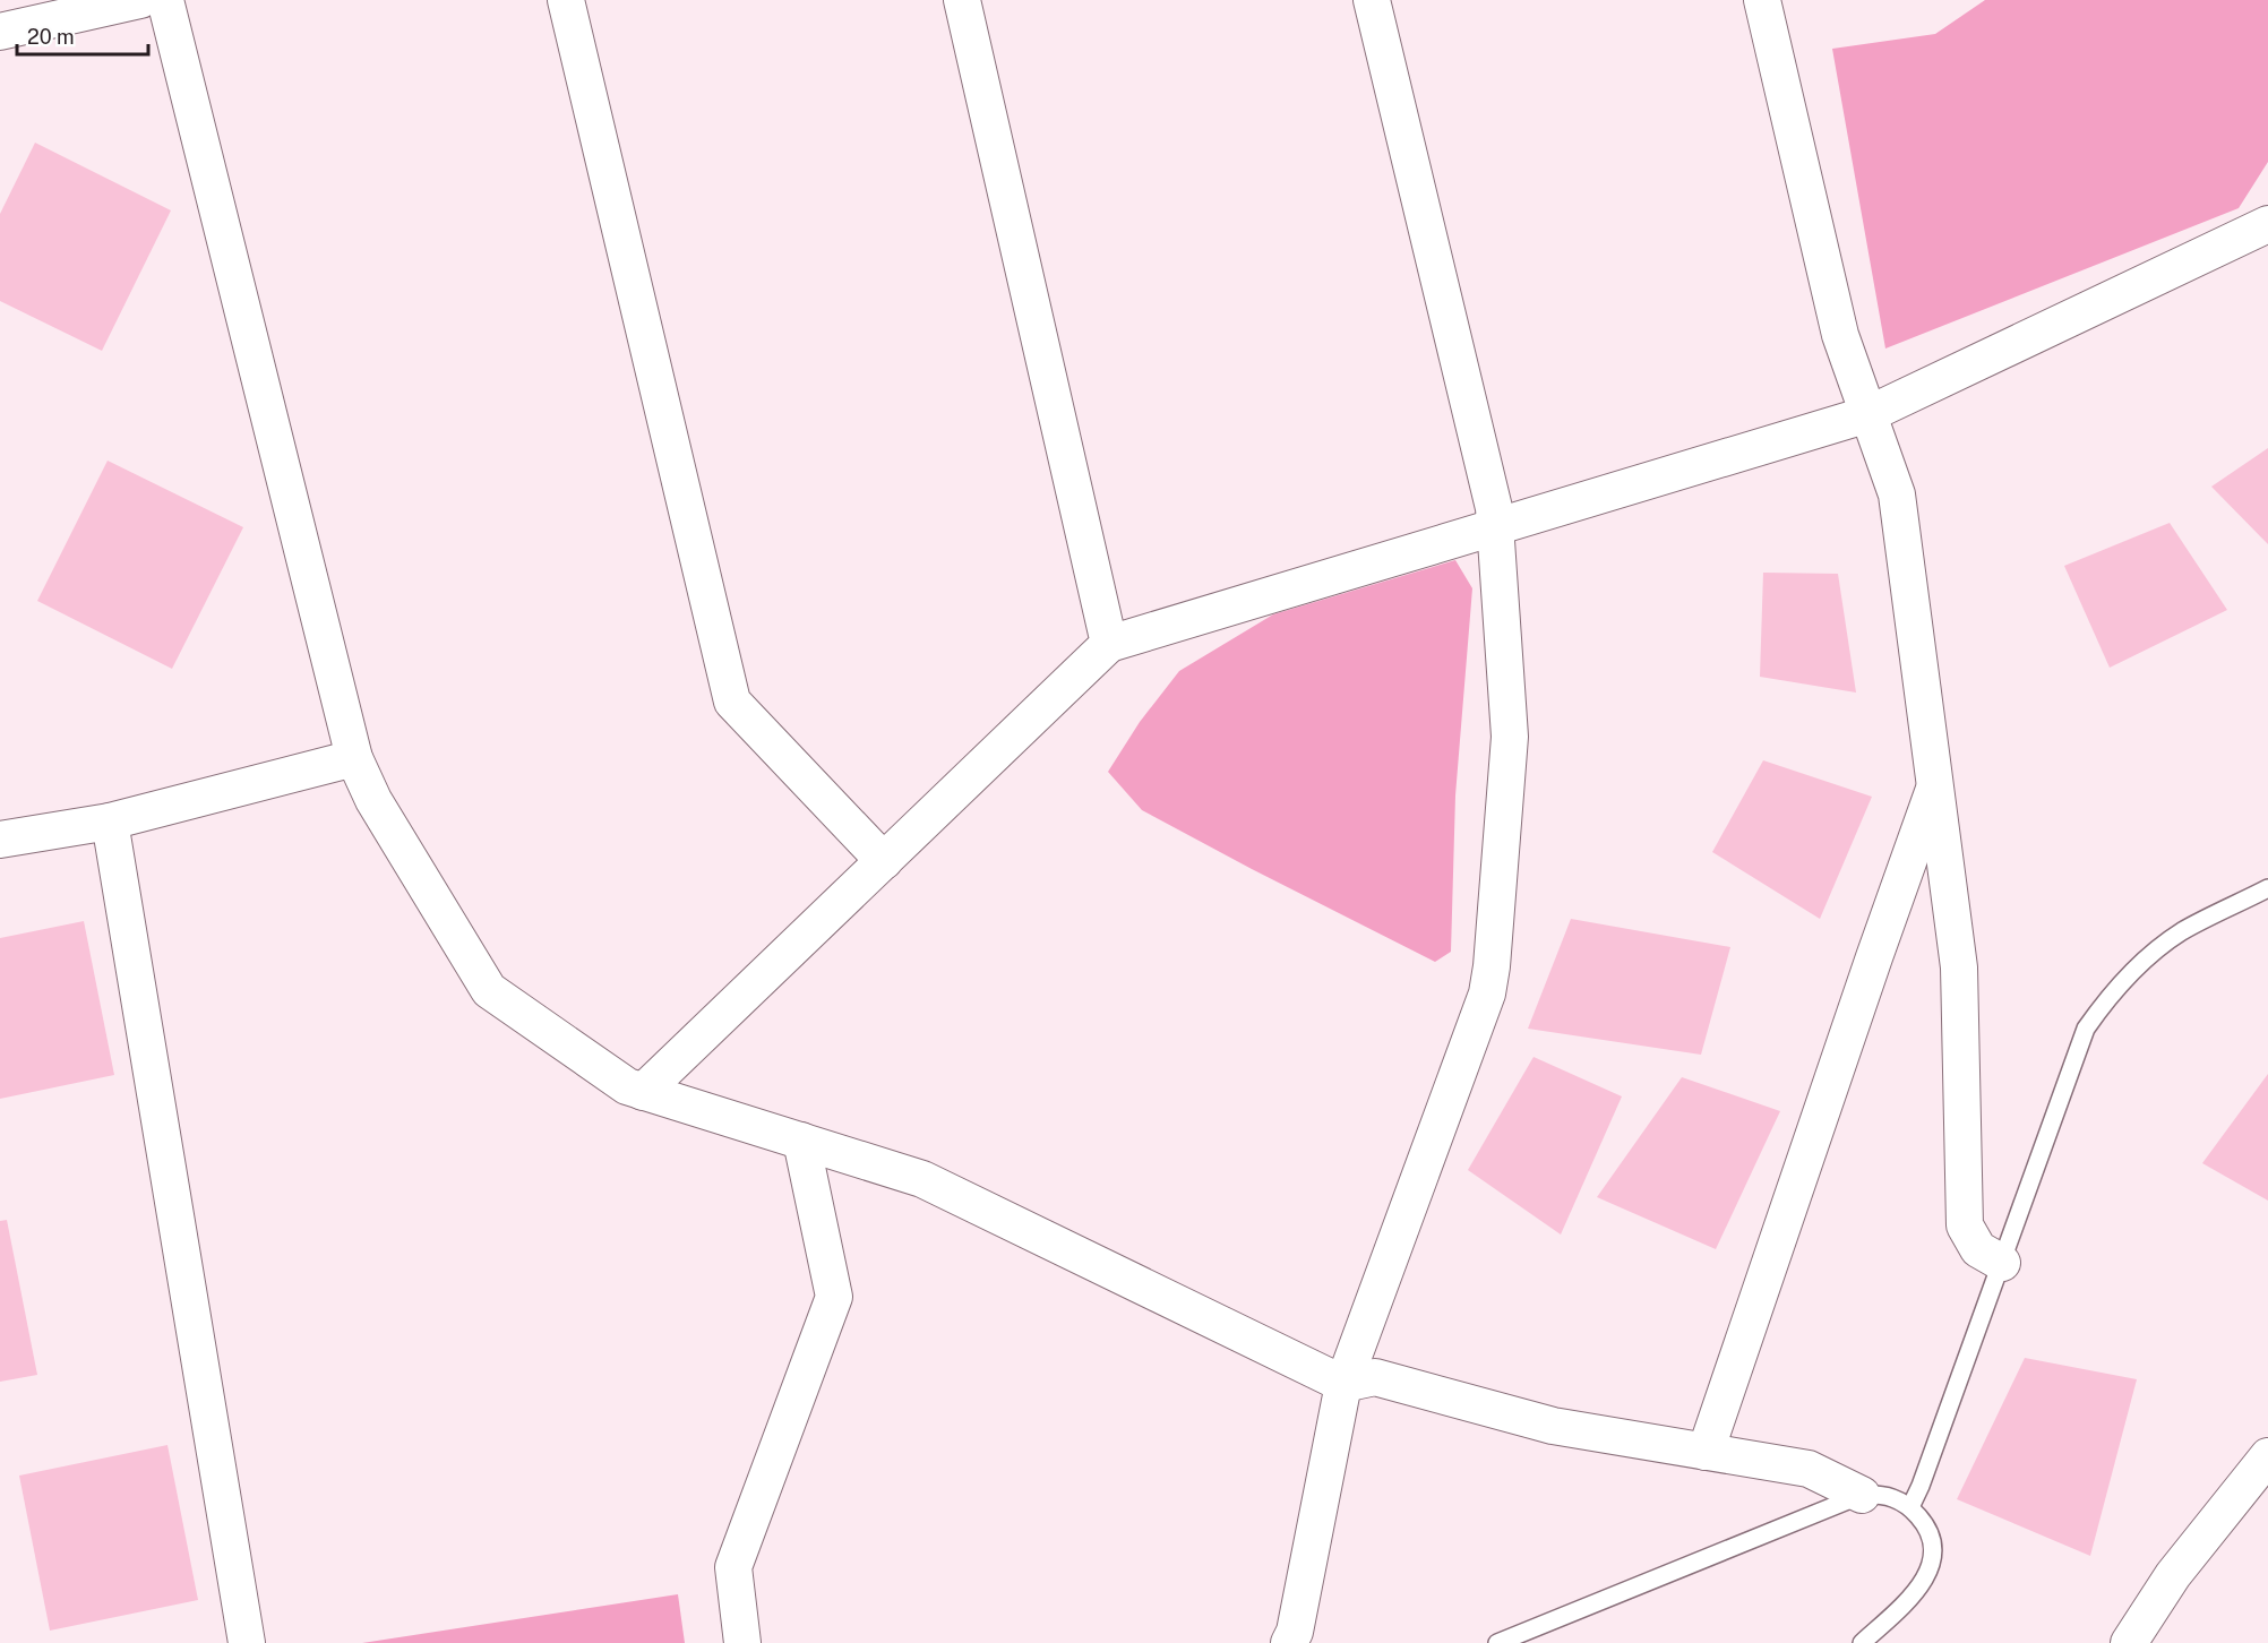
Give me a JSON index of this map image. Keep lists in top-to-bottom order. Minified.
{"scale_bar":"20 m"}
